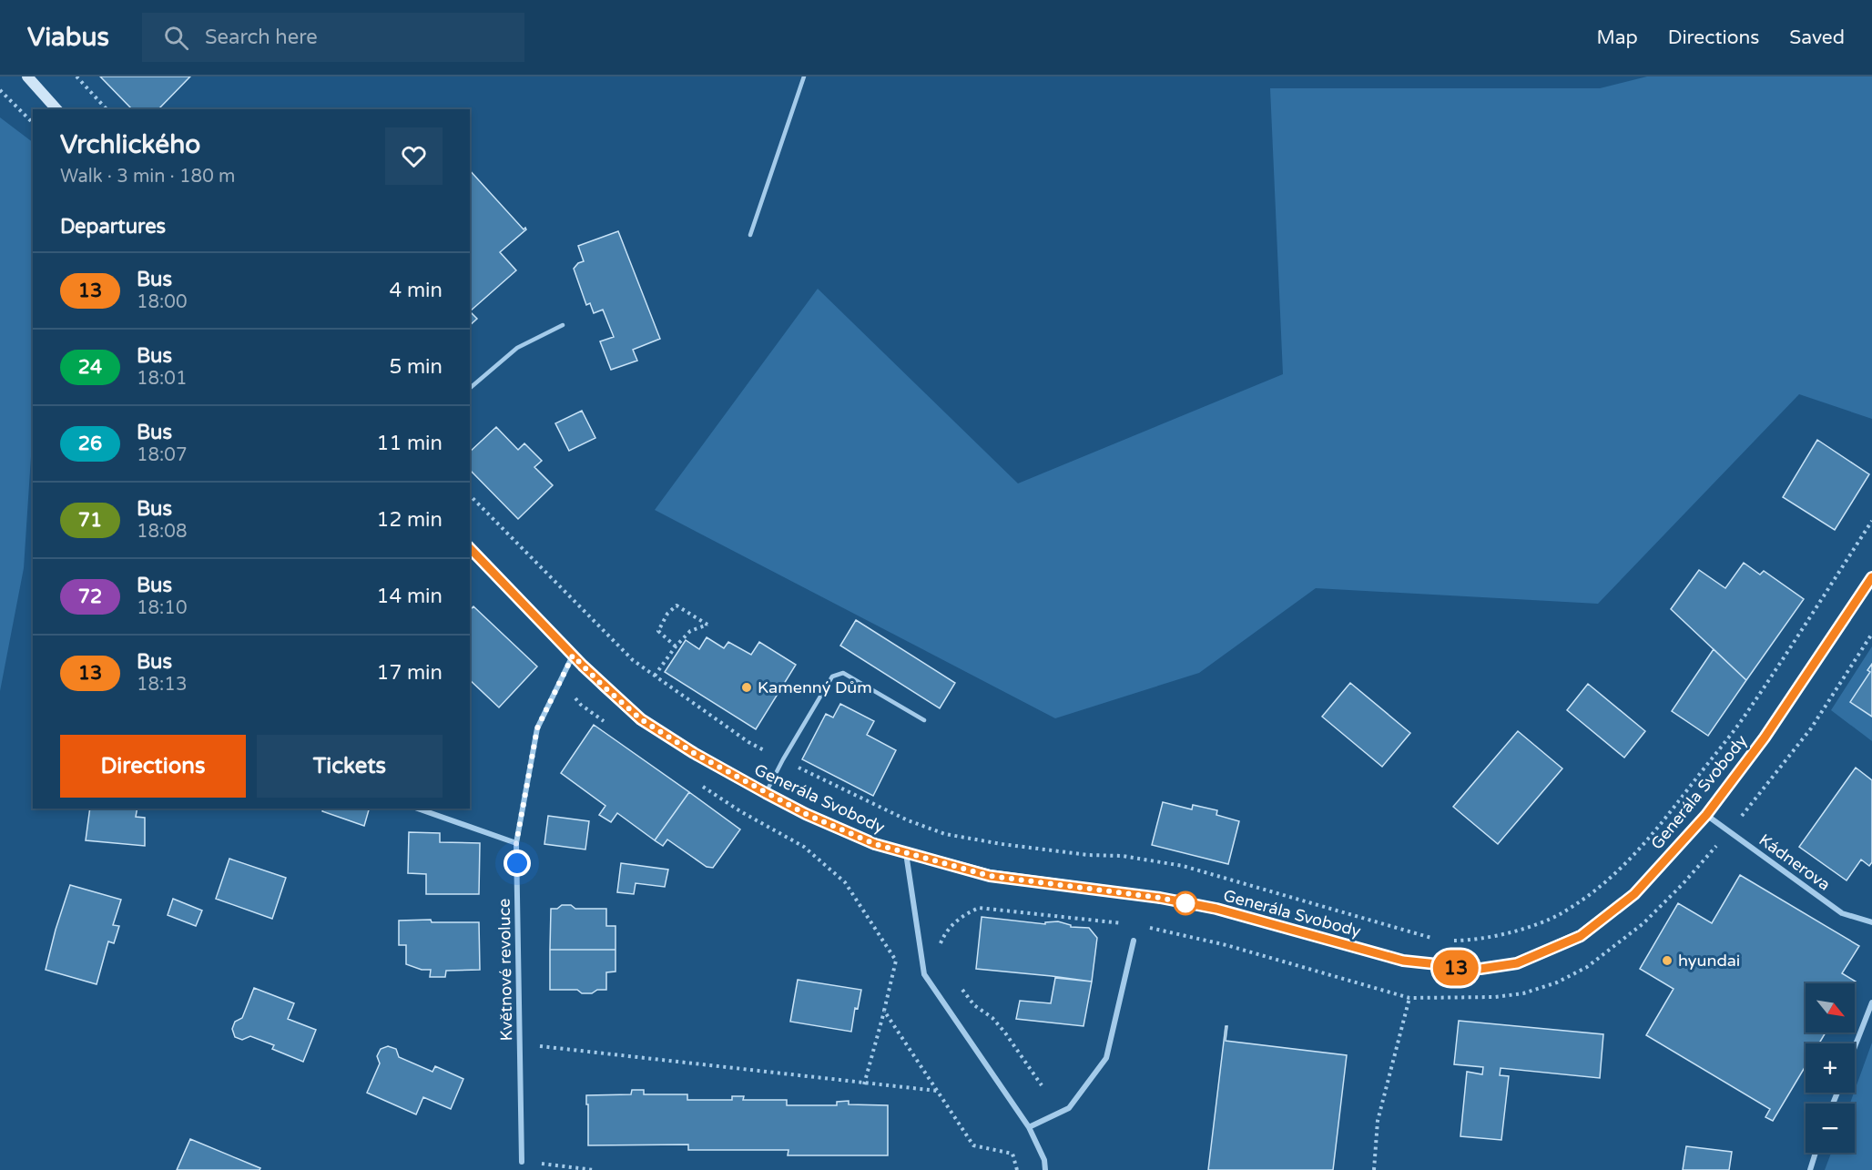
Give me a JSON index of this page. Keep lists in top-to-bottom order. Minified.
{"streets":{"main road":["Generála Svobody"],"street":["Kádnerova","Květnové revoluce"]},"crossings":[["Generála Svobody","Kádnerova"],["Generála Svobody","Květnové revoluce"]],"places":["Kamenný Dům","hyundai"],"lines":["bus line 13"],"north":"bottom right","page":{"header":"Viabus","search":"Search here","nav":["Map","Directions","Saved"],"on_map":"13","heading":[["Vrchlického","Walk · 3 min · 180 m"],"Departures"],"list":[{"mark":"13","name":"Bus","note":"18:00","value":"4 min"},{"mark":"24","name":"Bus","note":"18:01","value":"5 min"},{"mark":"26","name":"Bus","note":"18:07","value":"11 min"},{"mark":"71","name":"Bus","note":"18:08","value":"12 min"},{"mark":"72","name":"Bus","note":"18:10","value":"14 min"},{"mark":"13","name":"Bus","note":"18:13","value":"17 min"}],"buttons":["Directions","Tickets"],"map_buttons":["+","−"]}}
